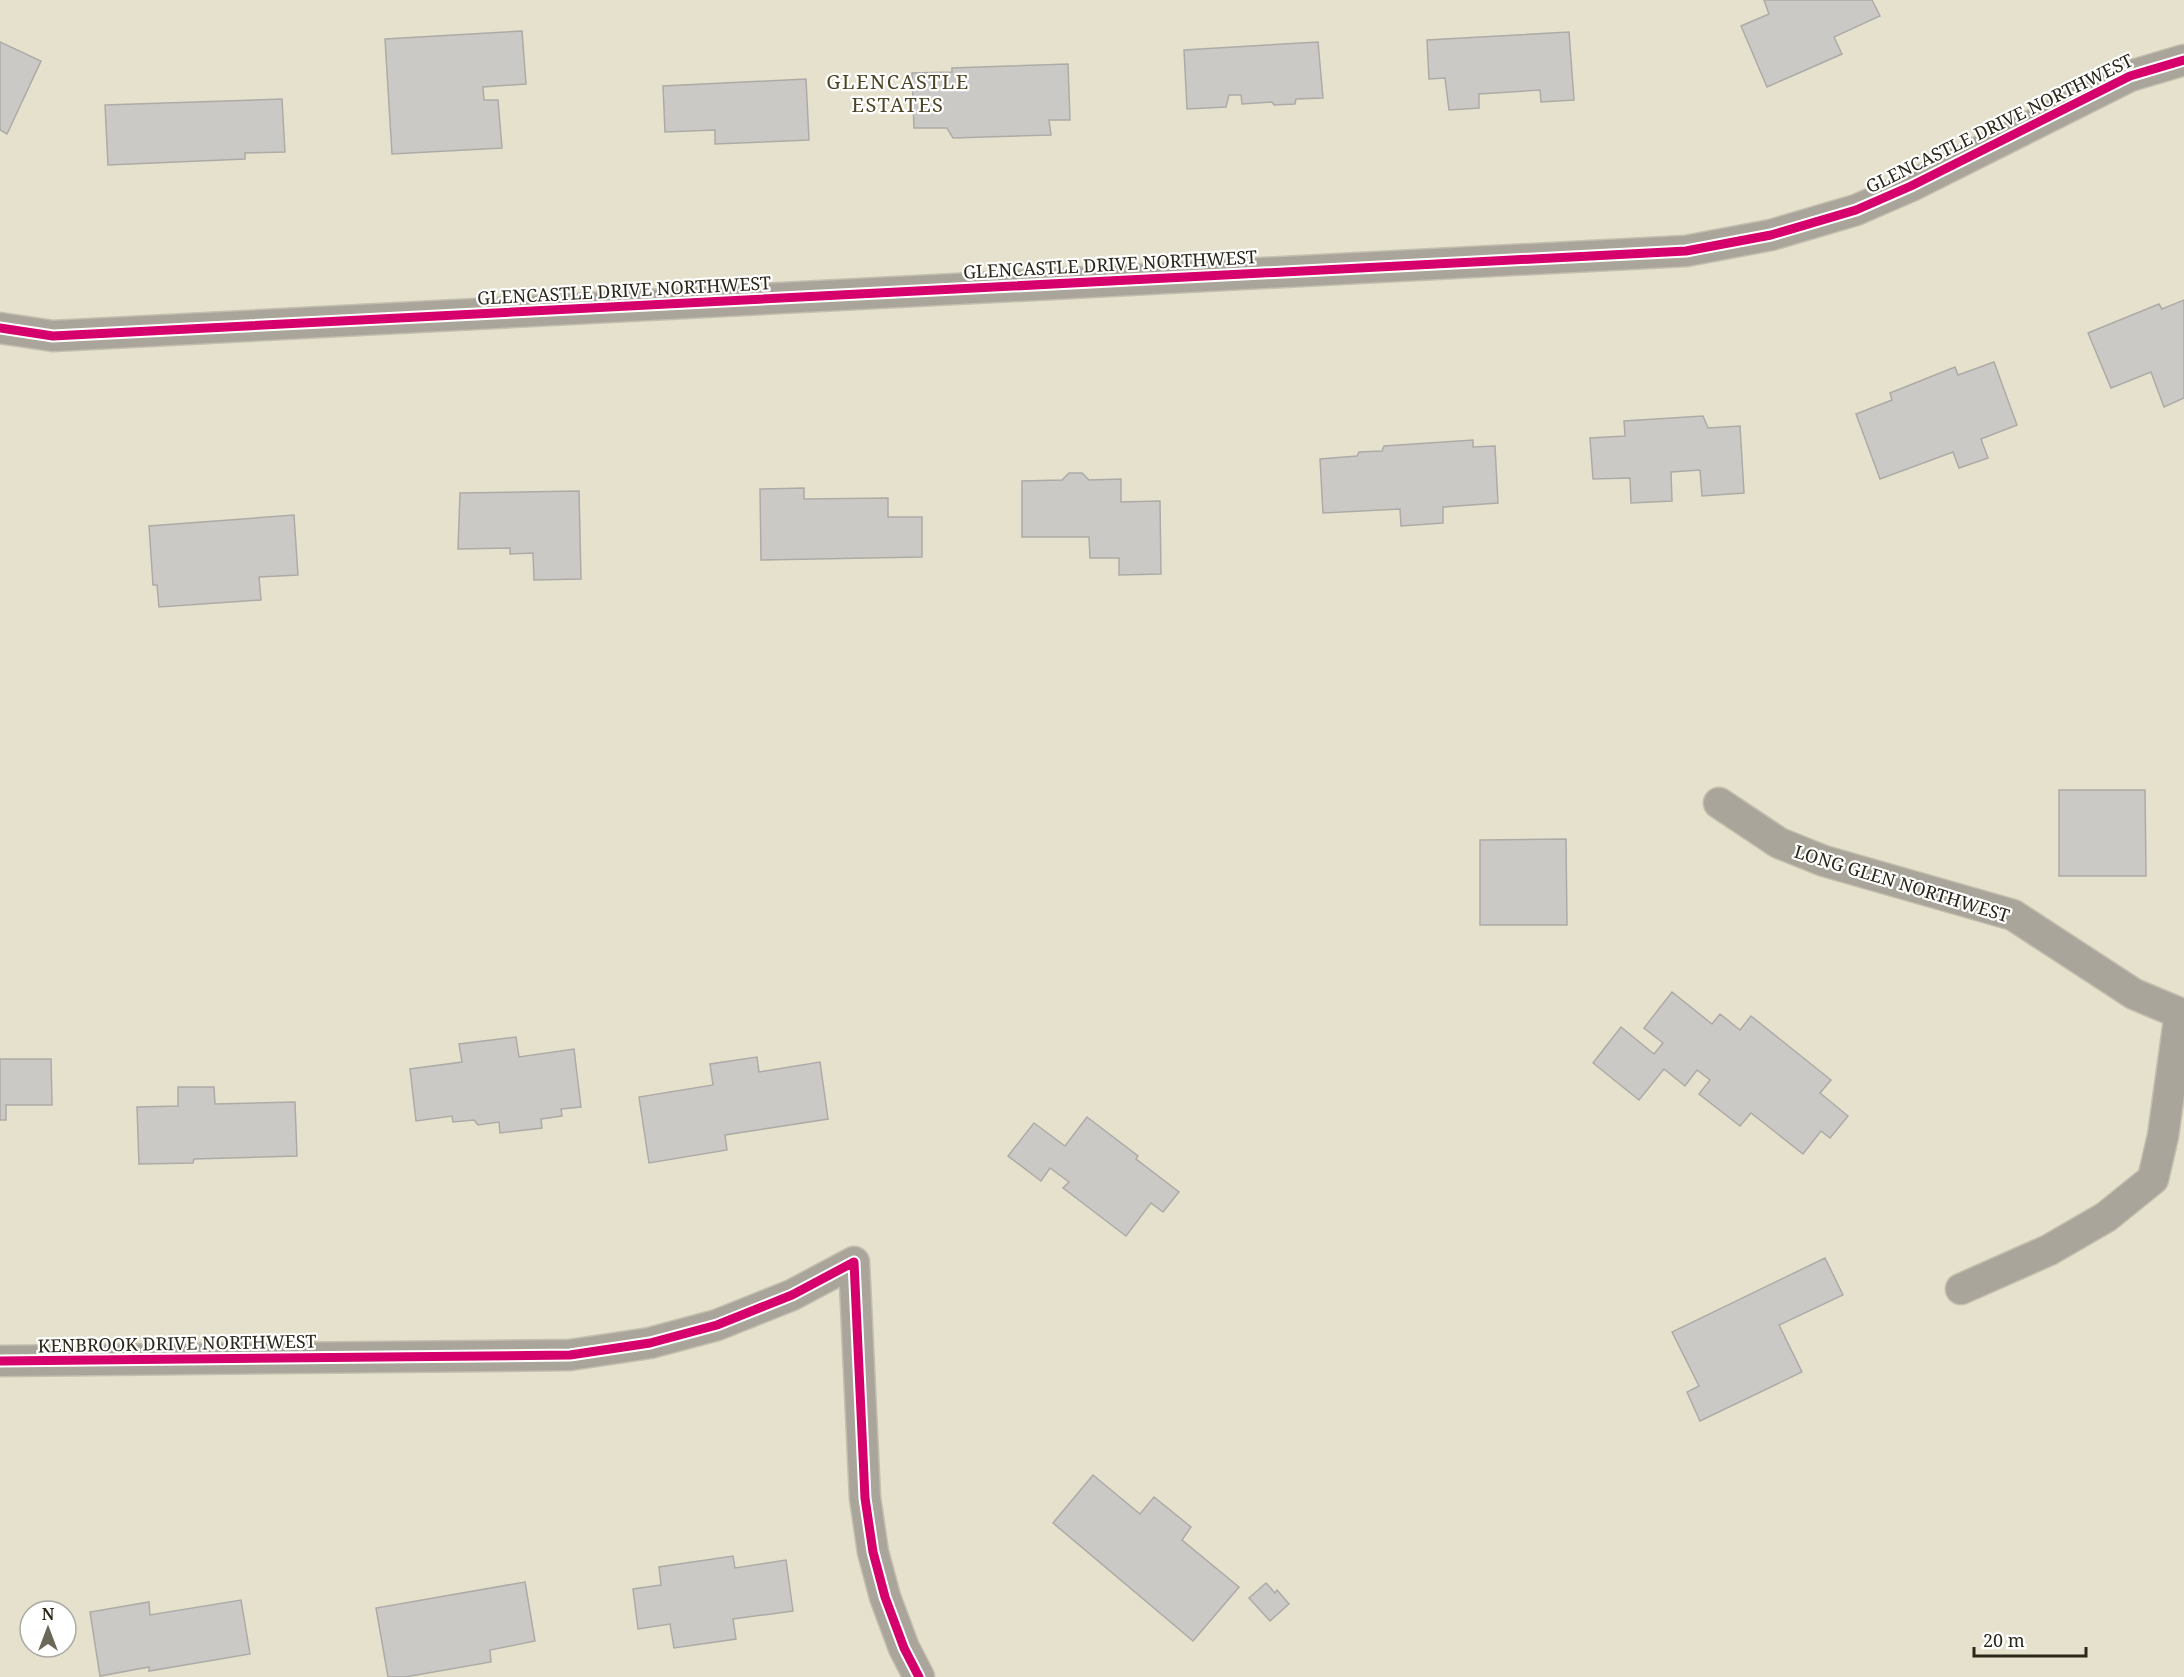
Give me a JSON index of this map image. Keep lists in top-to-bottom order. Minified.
{"streets":{"street":["GLENCASTLE DRIVE NORTHWEST","LONG GLEN NORTHWEST","KENBROOK DRIVE NORTHWEST"]},"districts":["GLENCASTLE ESTATES"],"scale_bar":"20 m","north":"top"}
